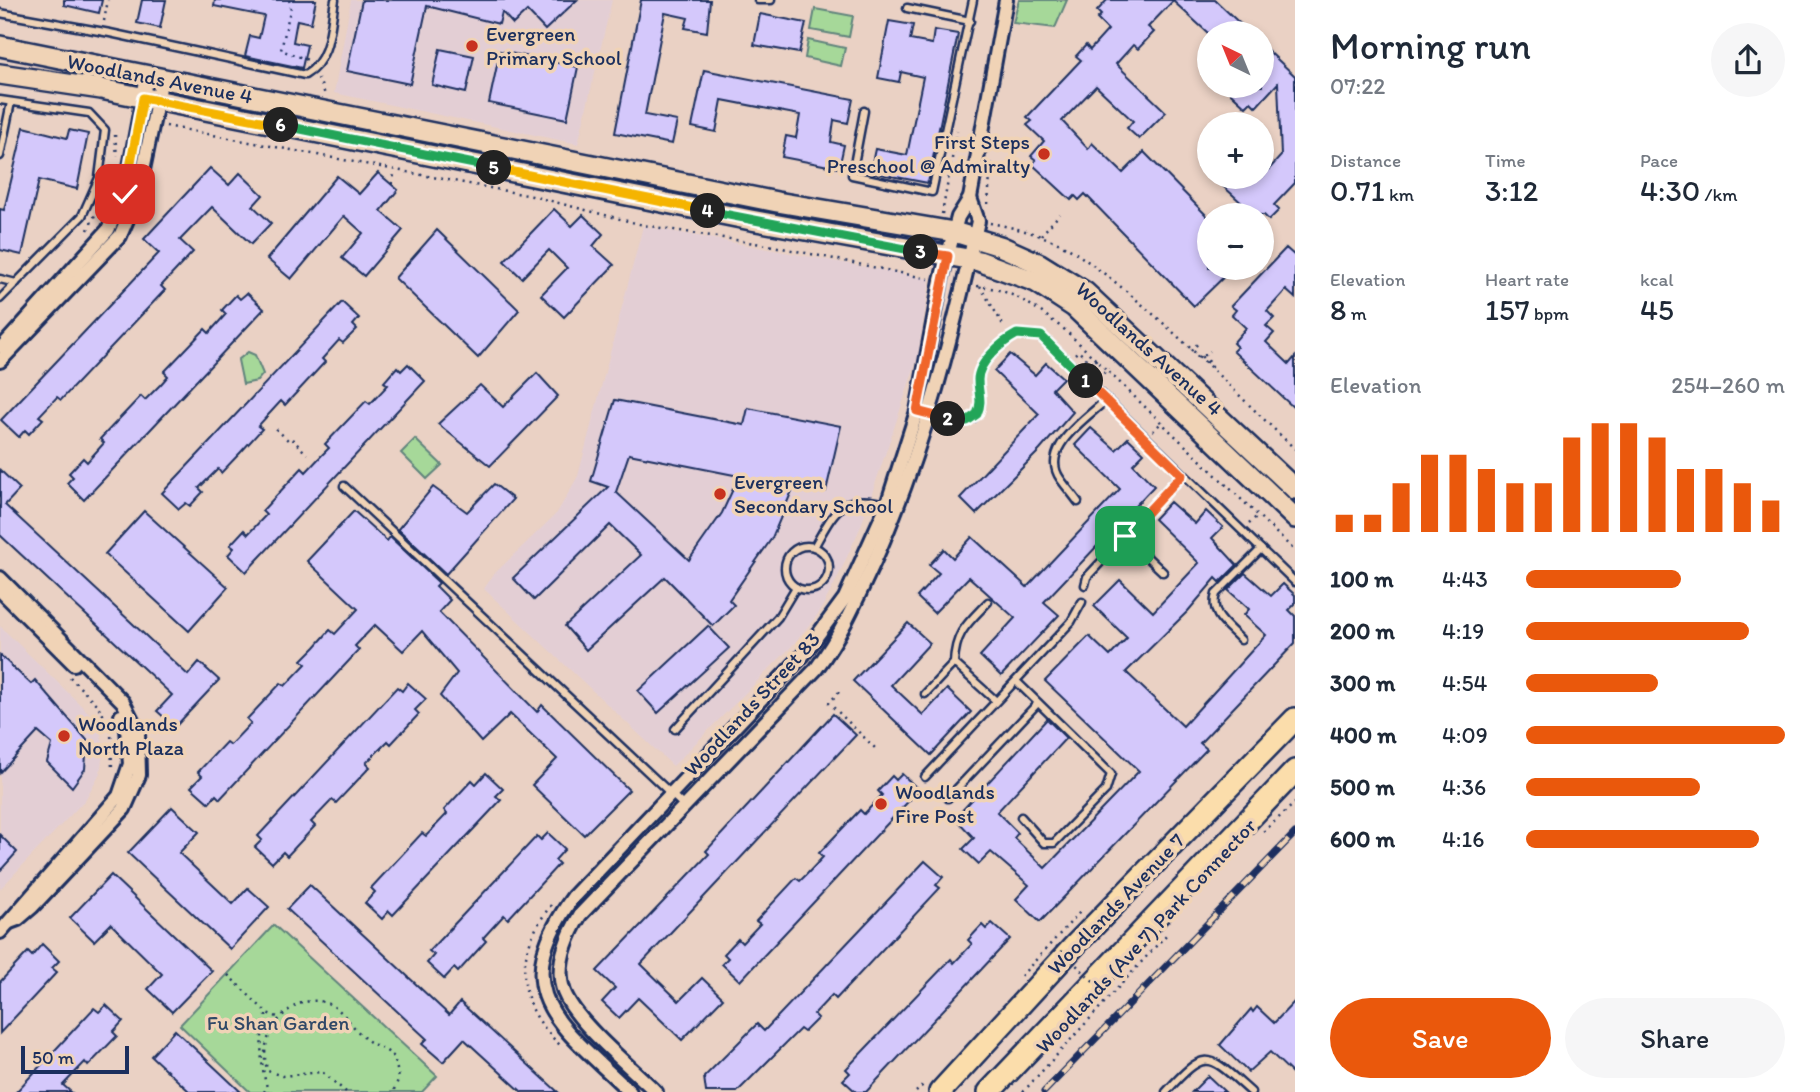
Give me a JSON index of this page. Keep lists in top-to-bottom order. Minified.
{"streets":{"main road":["Woodlands Avenue 4","Woodlands Avenue 7"],"street":["Woodlands Street 83"],"path":["Woodlands (Ave 7) Park Connector"]},"crossings":[["Woodlands Avenue 4","Woodlands Street 83"]],"parks":["Fu Shan Garden"],"places":["Evergreen Primary School","First Steps Preschool @ Admiralty","Evergreen Secondary School","Woodlands North Plaza","Woodlands Fire Post"],"scale_bar":"50 m","north":"top left","page":{"heading":["Morning run","07:22"],"map_buttons":["+","−"],"pins":["6","5","4","3","1","2"],"stats":[["Distance","0.71 km"],["Time","3:12"],["Pace","4:30 /km"],["Elevation","8 m"],["Heart rate","157 bpm"],["kcal","45"]],"chart":["Elevation","254–260 m"],"list":[{"name":"100 m","note":"4:43"},{"name":"200 m","note":"4:19"},{"name":"300 m","note":"4:54"},{"name":"400 m","note":"4:09"},{"name":"500 m","note":"4:36"},{"name":"600 m","note":"4:16"}],"buttons":["Save","Share"],"scale":"50 m"}}
